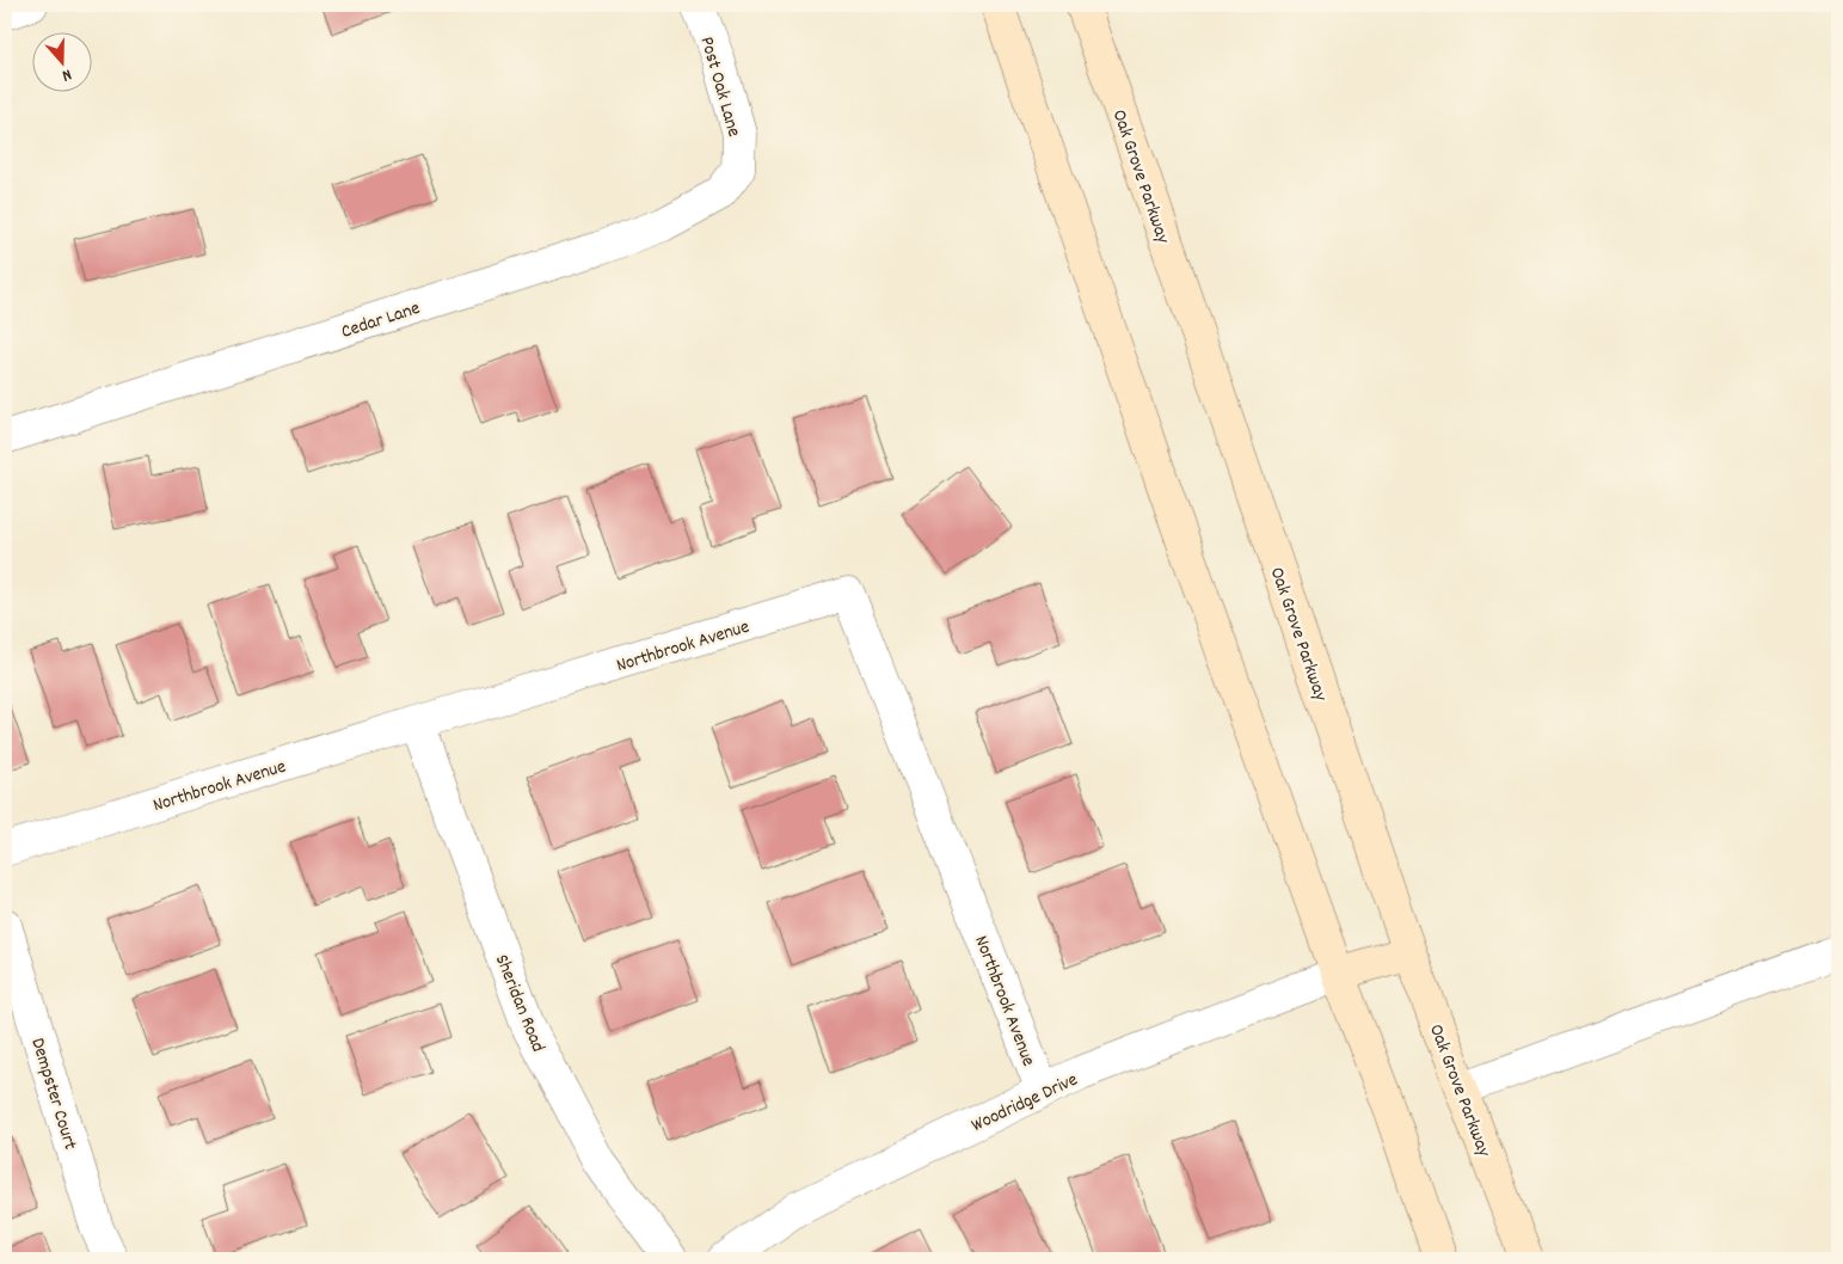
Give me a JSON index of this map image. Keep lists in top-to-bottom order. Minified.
{"streets":{"main road":["Oak Grove Parkway"],"street":["Post Oak Lane","Cedar Lane","Northbrook Avenue","Sheridan Road","Dempster Court","Woodridge Drive"]},"crossings":[["Post Oak Lane","Cedar Lane"],["Northbrook Avenue","Sheridan Road"],["Northbrook Avenue","Woodridge Drive"]],"north":"bottom"}
